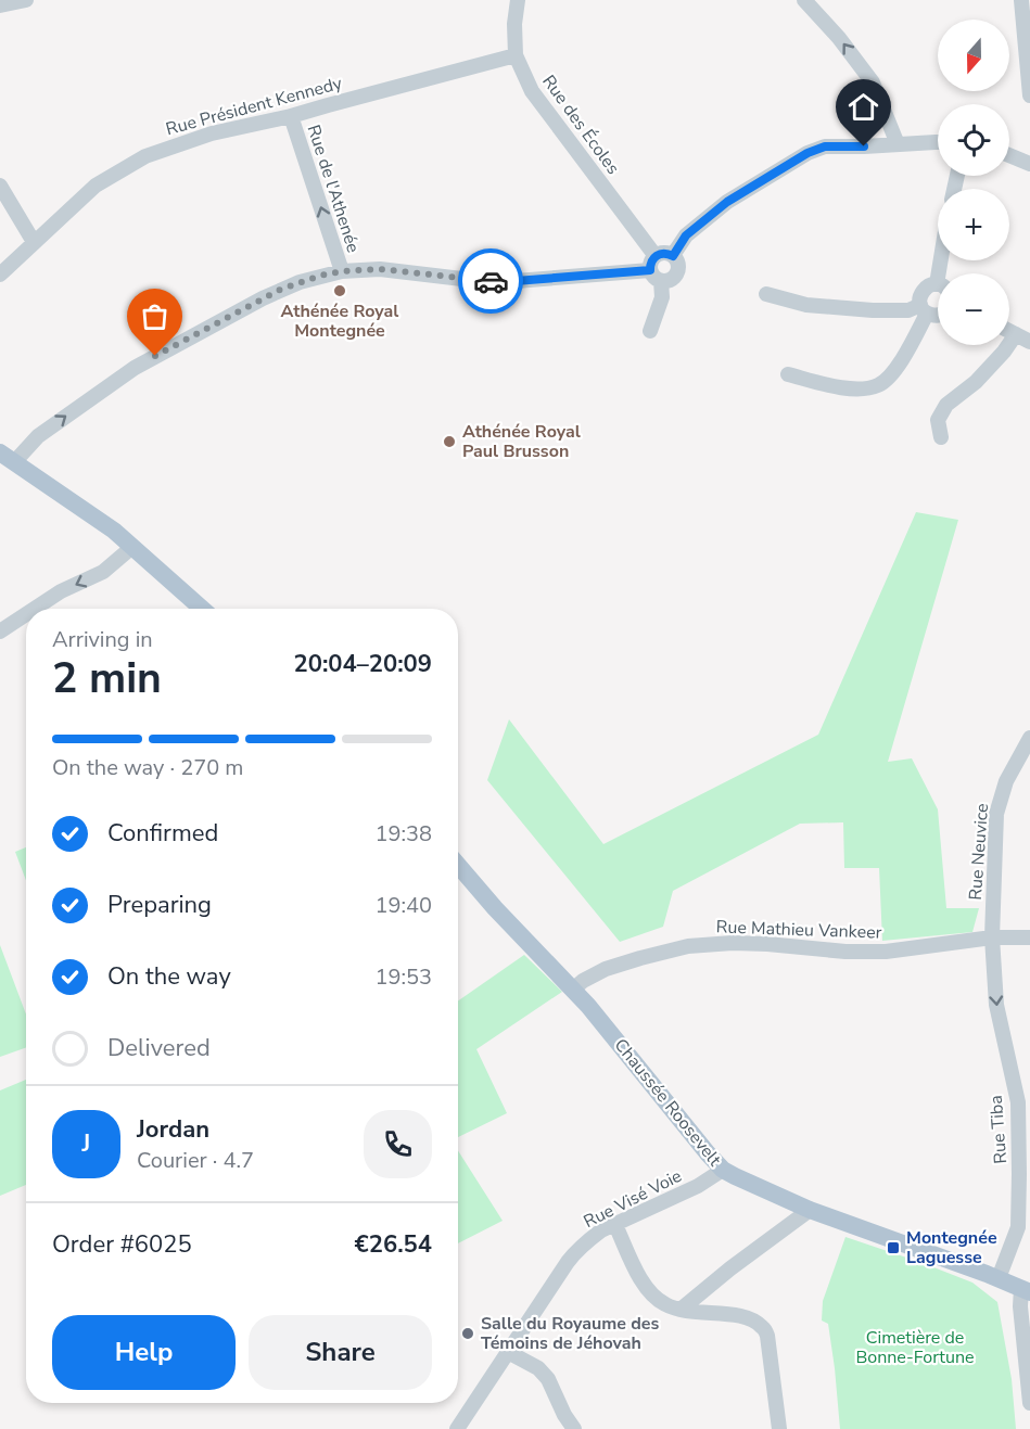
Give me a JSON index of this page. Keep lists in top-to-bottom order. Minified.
{"streets":{"main road":["Chaussée Roosevelt"],"street":["Rue Président Kennedy","Rue des Écoles","Rue de l'Athenée","Rue Neuvice","Rue Mathieu Vankeer","Rue Tiba","Rue Visé Voie"]},"crossings":[["Rue Président Kennedy","Rue des Écoles"],["Rue Président Kennedy","Rue de l'Athenée"],["Rue Neuvice","Rue Mathieu Vankeer"],["Rue Neuvice","Rue Tiba"],["Rue Mathieu Vankeer","Chaussée Roosevelt"],["Rue Mathieu Vankeer","Rue Tiba"],["Chaussée Roosevelt","Rue Tiba"],["Chaussée Roosevelt","Rue Visé Voie"]],"one_way":["Rue de l'Athenée","Rue Tiba"],"parks":["Cimetière de Bonne-Fortune"],"places":{"other":["Athénée Royal Montegnée","Athénée Royal Paul Brusson","Salle du Royaume des Témoins de Jéhovah"],"transit":["Montegnée Laguesse"]},"north":"bottom","page":{"map_buttons":["+","−"],"heading":["2 min","Arriving in","20:04–20:09"],"panel":["Jordan","Courier · 4.7","Order #6025","€26.54"],"bar":"On the way · 270 m","list":[["Confirmed","19:38"],["Preparing","19:40"],["On the way","19:53"],"Delivered"],"round":"J","buttons":["Help","Share"]}}
